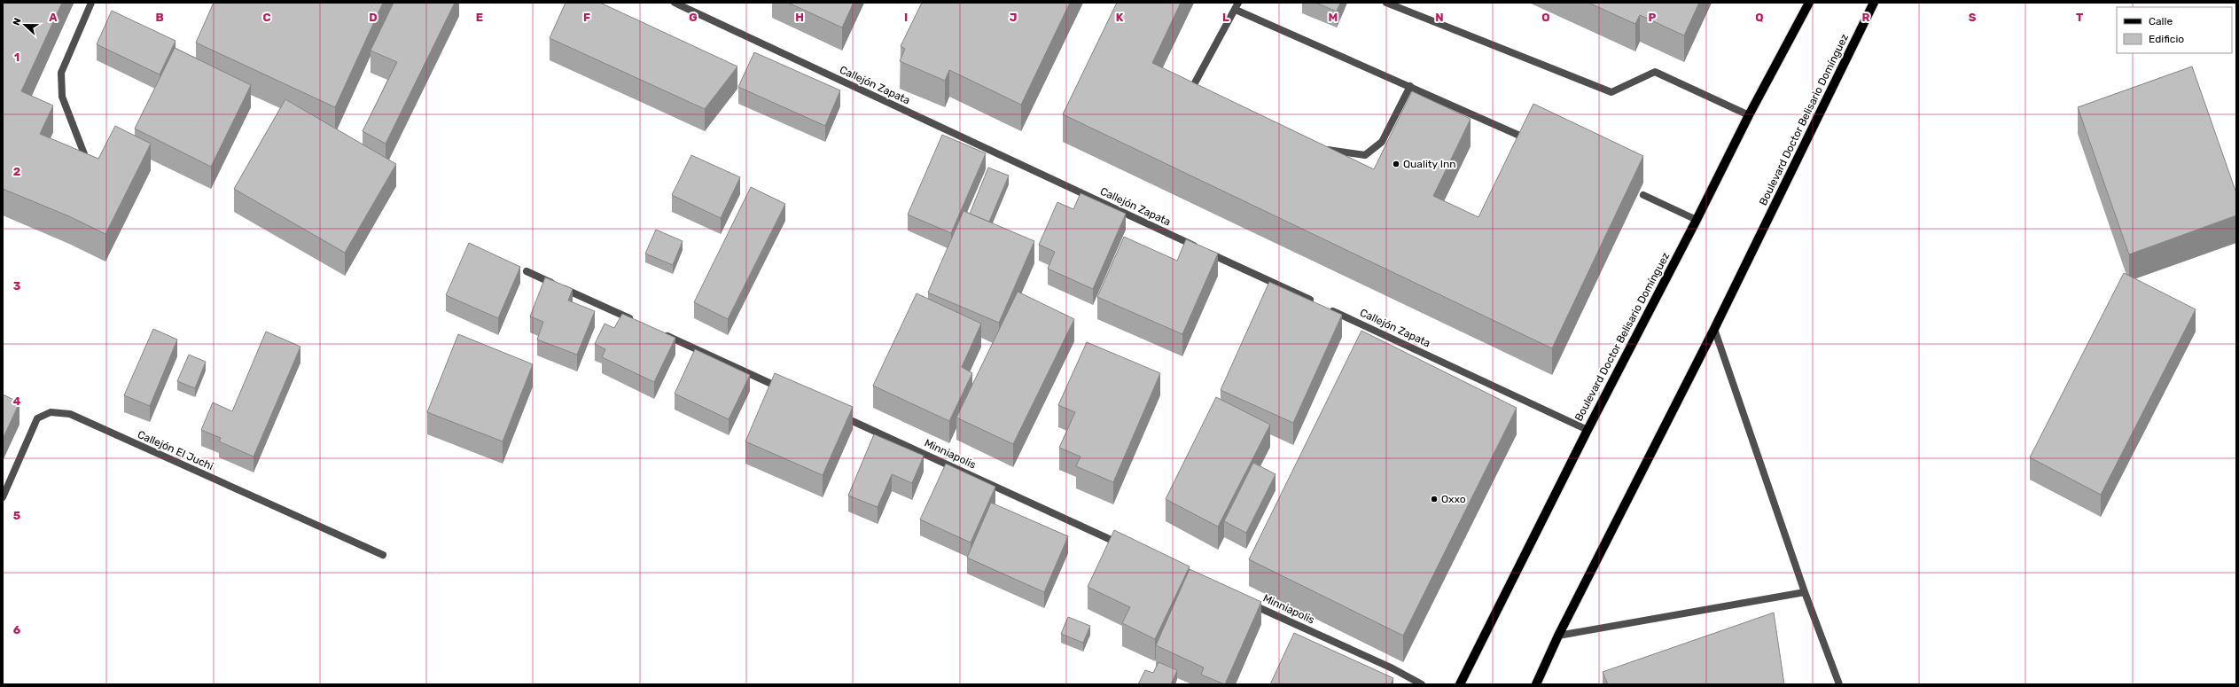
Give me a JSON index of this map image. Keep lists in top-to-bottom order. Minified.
{"streets":{"main road":["Boulevard Doctor Belisario Domínguez"],"street":["Callejón Zapata","Callejón El Juchi","Minniapolis"]},"crossings":[["Callejón Zapata","Boulevard Doctor Belisario Domínguez"]],"places":["Quality Inn","Oxxo"],"legend":["Calle","Edificio"],"north":"left","grid":{"columns":["A","B","C","D","E","F","G","H","I","J","K","L","M","N","O","P","Q","R","S","T"],"rows":["1","2","3","4","5","6"]}}
